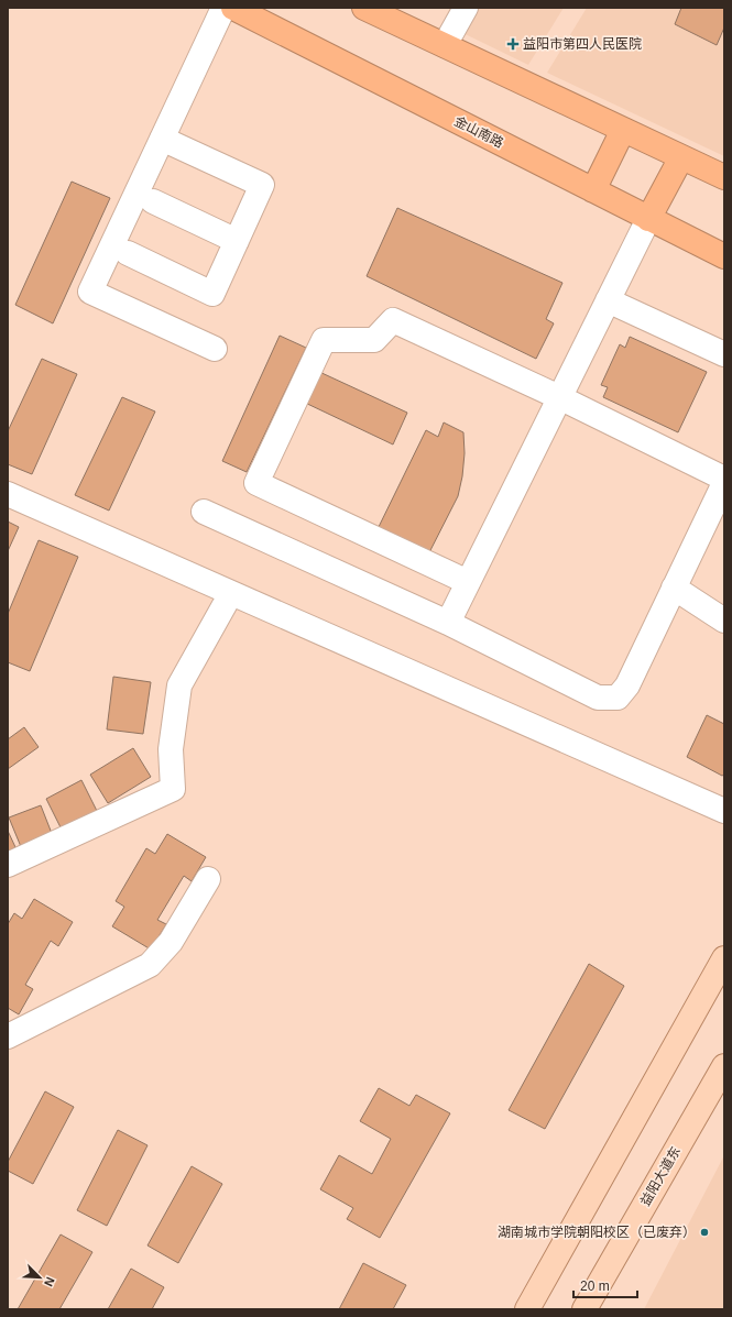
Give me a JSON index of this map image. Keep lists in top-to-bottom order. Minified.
{"streets":{"highway":["金山南路"],"main road":["益阳大道东"]},"places":{"health":["益阳市第四人民医院"],"other":["湖南城市学院朝阳校区（已废弃）"]},"scale_bar":"20 m","north":"bottom right"}
